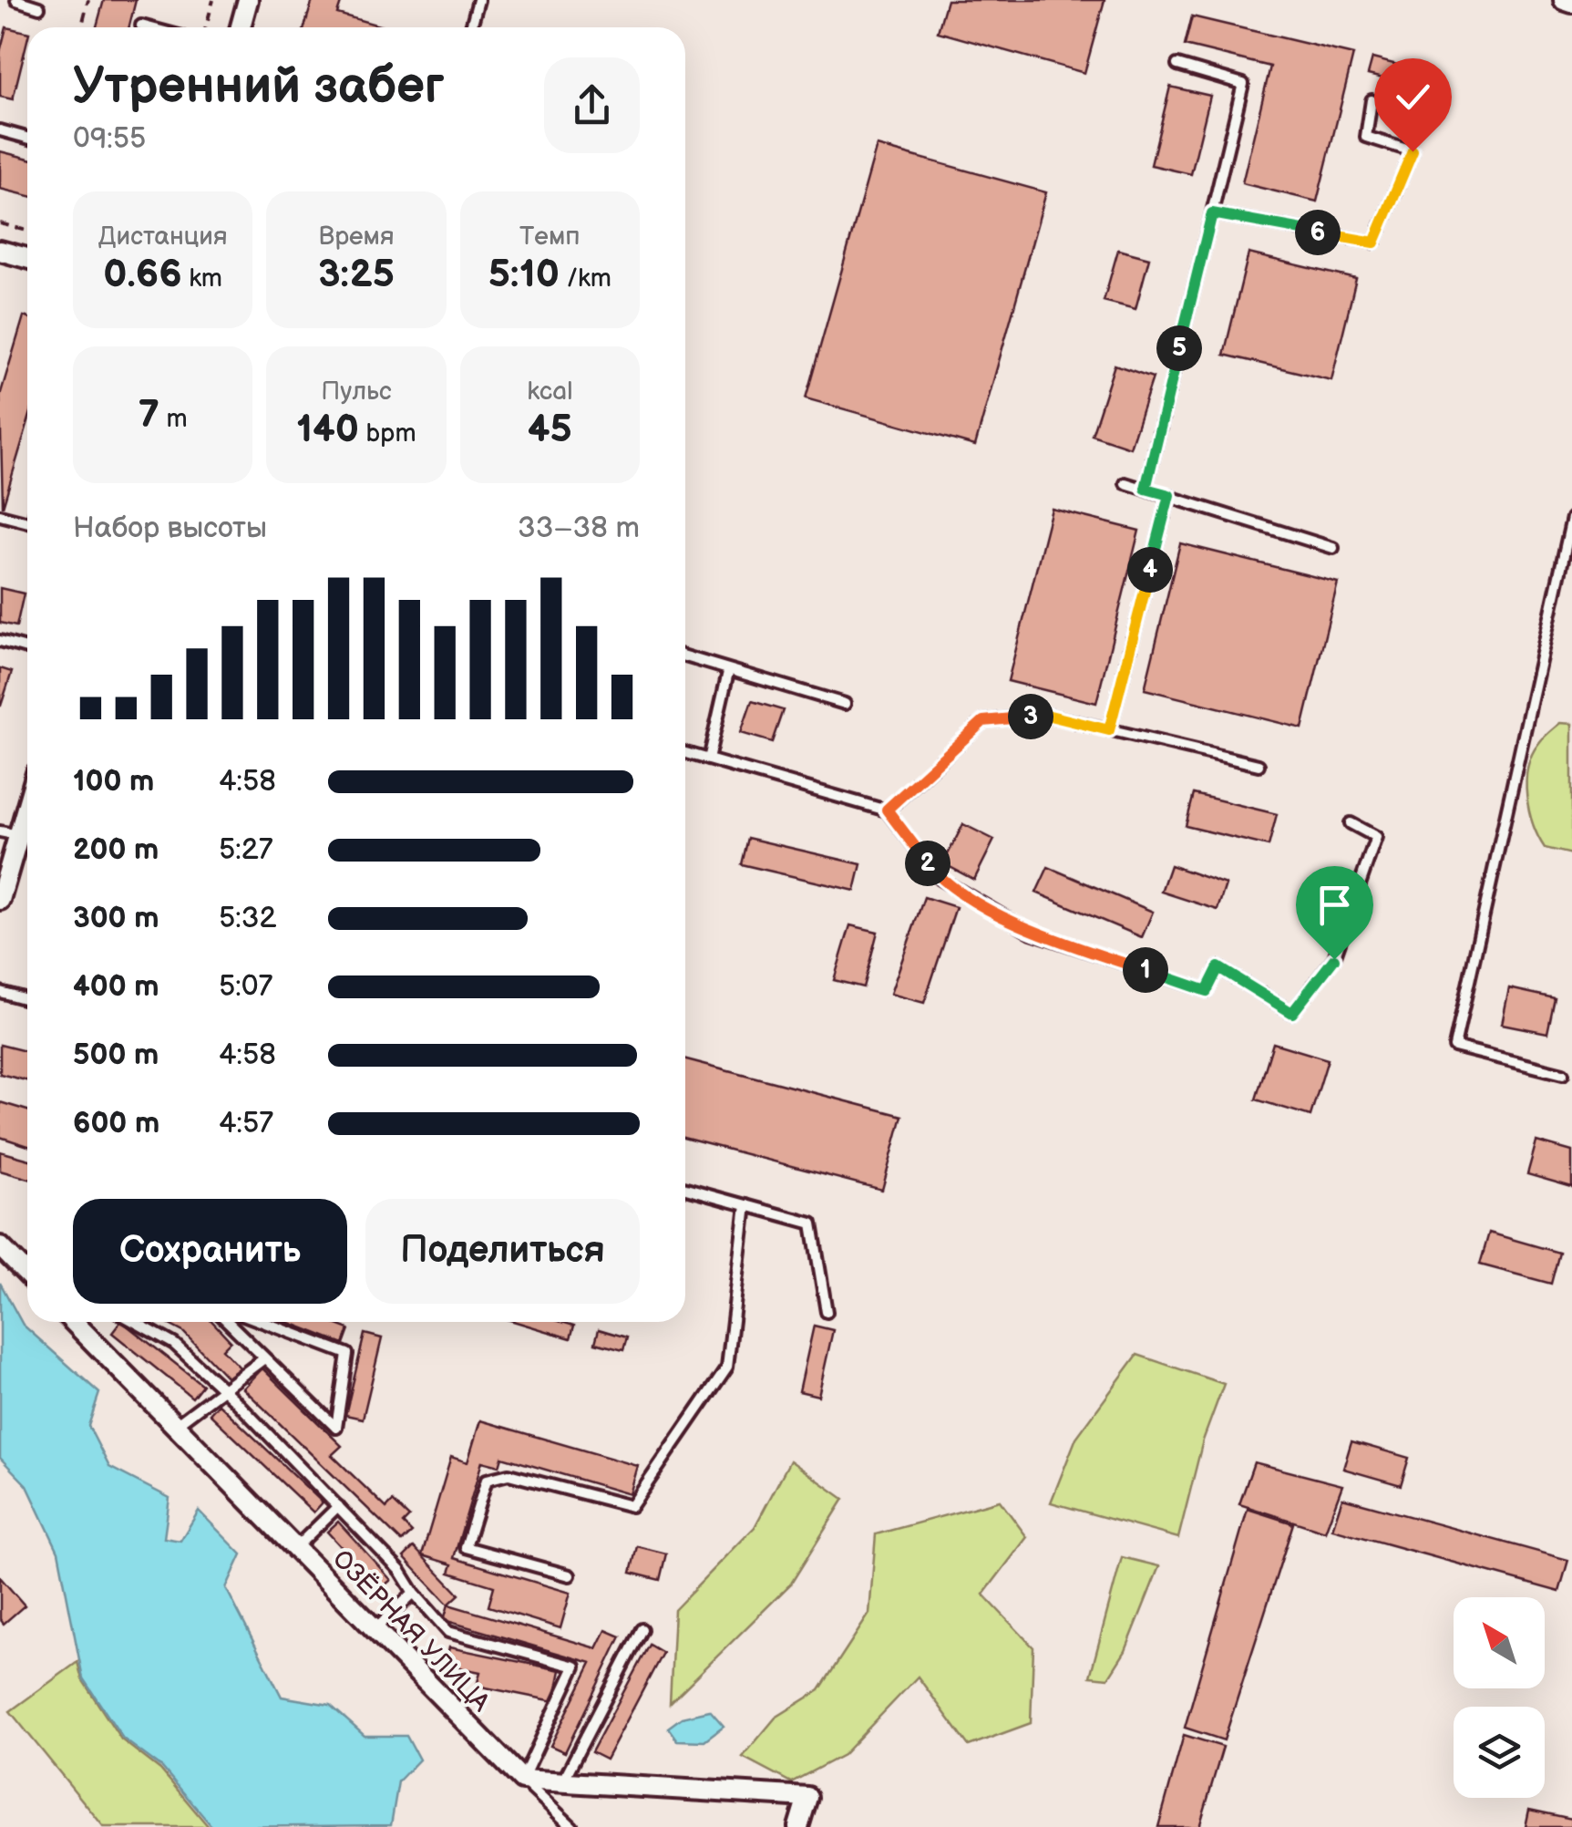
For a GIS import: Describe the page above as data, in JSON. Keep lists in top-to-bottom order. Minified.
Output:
{"streets":{"street":["ОЗЁРНАЯ УЛИЦА"]},"north":"top left","page":{"heading":["Утренний забег","09:55"],"stats":[["Дистанция","0.66 km"],["Время","3:25"],["Темп","5:10 /km"],["7 m"],["Пульс","140 bpm"],["kcal","45"]],"pins":["6","5","4","3","2","1"],"chart":["Набор высоты","33–38 m"],"list":[{"name":"100 m","note":"4:58"},{"name":"200 m","note":"5:27"},{"name":"300 m","note":"5:32"},{"name":"400 m","note":"5:07"},{"name":"500 m","note":"4:58"},{"name":"600 m","note":"4:57"}],"buttons":["Сохранить","Поделиться"]}}
